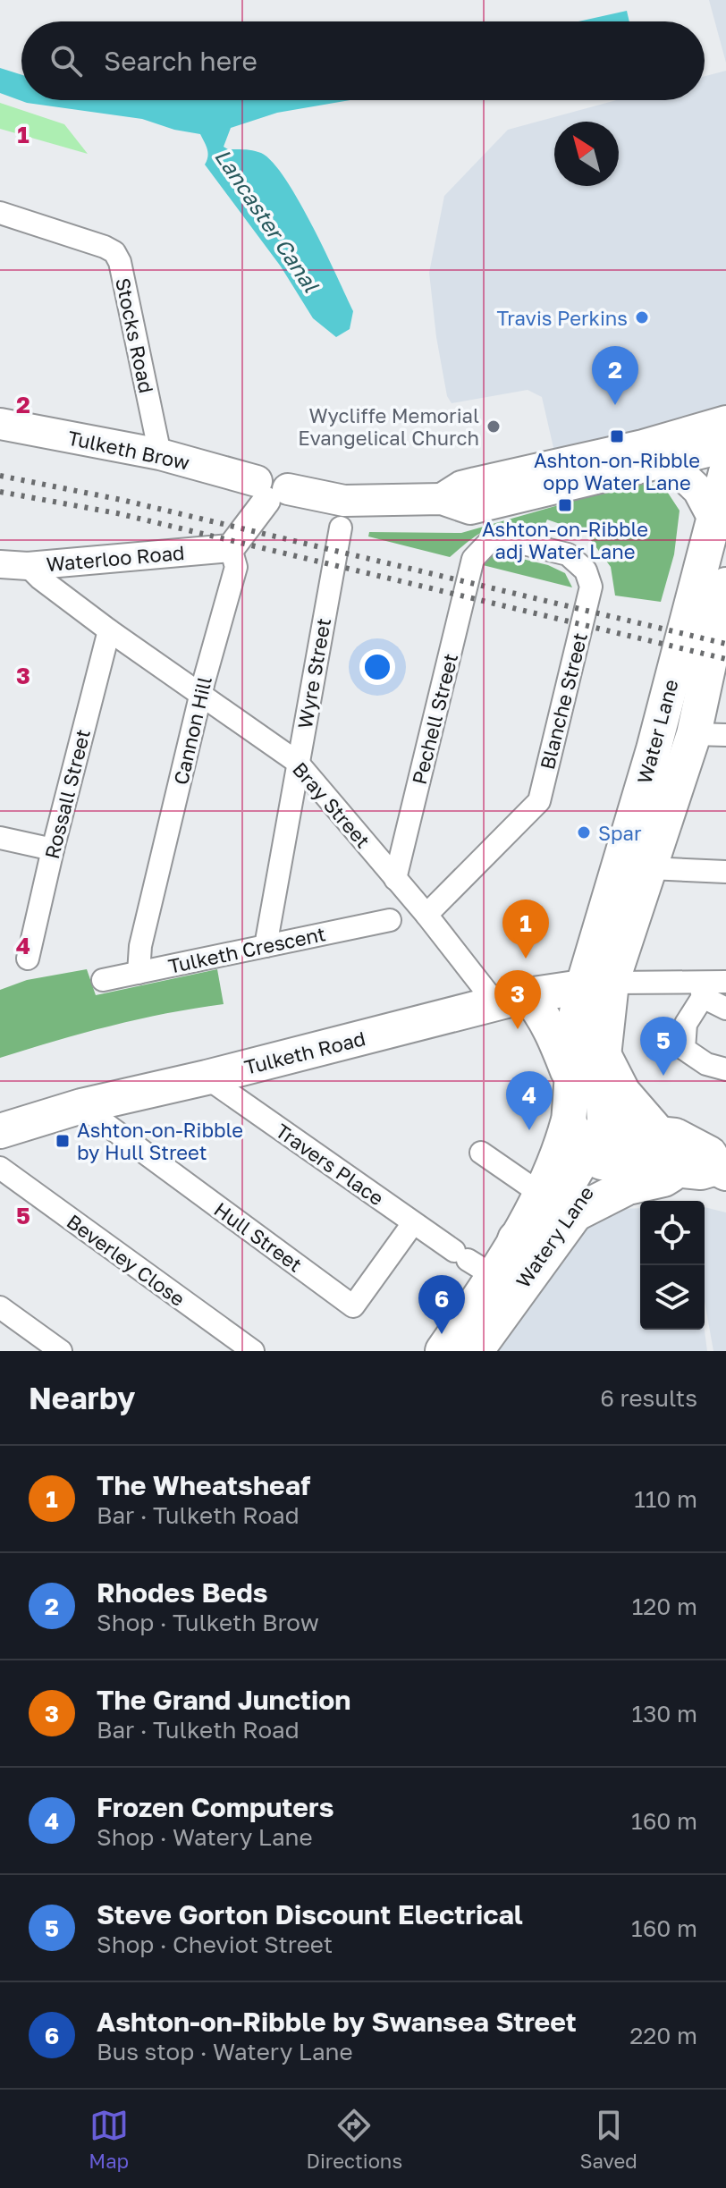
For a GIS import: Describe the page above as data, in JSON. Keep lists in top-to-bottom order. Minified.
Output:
{"streets":{"highway":["Watery Lane"],"main road":["Tulketh Brow","Water Lane","Tulketh Road"],"street":["Stocks Road","Waterloo Road","Wyre Street","Blanche Street","Pechell Street","Cannon Hill","Rossall Street","Bray Street","Tulketh Crescent","Travers Place","Hull Street","Beverley Close"]},"crossings":[["Stocks Road","Tulketh Brow"],["Waterloo Road","Cannon Hill"],["Waterloo Road","Bray Street"],["Wyre Street","Bray Street"],["Wyre Street","Tulketh Crescent"],["Blanche Street","Pechell Street"],["Blanche Street","Bray Street"],["Pechell Street","Bray Street"],["Cannon Hill","Bray Street"],["Cannon Hill","Tulketh Crescent"],["Water Lane","Tulketh Road"],["Water Lane","Watery Lane"],["Rossall Street","Bray Street"],["Bray Street","Tulketh Road"],["Tulketh Road","Travers Place"],["Tulketh Road","Hull Street"],["Tulketh Road","Watery Lane"],["Travers Place","Hull Street"],["Travers Place","Watery Lane"]],"water":["Lancaster Canal"],"places":{"other":["Travis Perkins","Wycliffe Memorial Evangelical Church","Spar"],"transit":["Ashton-on-Ribble opp Water Lane","Ashton-on-Ribble adj Water Lane","Ashton-on-Ribble by Hull Street"]},"north":"top left","page":{"search":"Search here","pins":["2","1","3","5","4","6"],"heading":["Nearby","6 results"],"list":[{"mark":"1","name":"The Wheatsheaf","note":"Bar · Tulketh Road","value":"110 m"},{"mark":"2","name":"Rhodes Beds","note":"Shop · Tulketh Brow","value":"120 m"},{"mark":"3","name":"The Grand Junction","note":"Bar · Tulketh Road","value":"130 m"},{"mark":"4","name":"Frozen Computers","note":"Shop · Watery Lane","value":"160 m"},{"mark":"5","name":"Steve Gorton Discount Electrical","note":"Shop · Cheviot Street","value":"160 m"},{"mark":"6","name":"Ashton-on-Ribble by Swansea Street","note":"Bus stop · Watery Lane","value":"220 m"}],"nav":["Map","Directions","Saved"]},"grid":{"rows":["1","2","3","4","5"]}}
